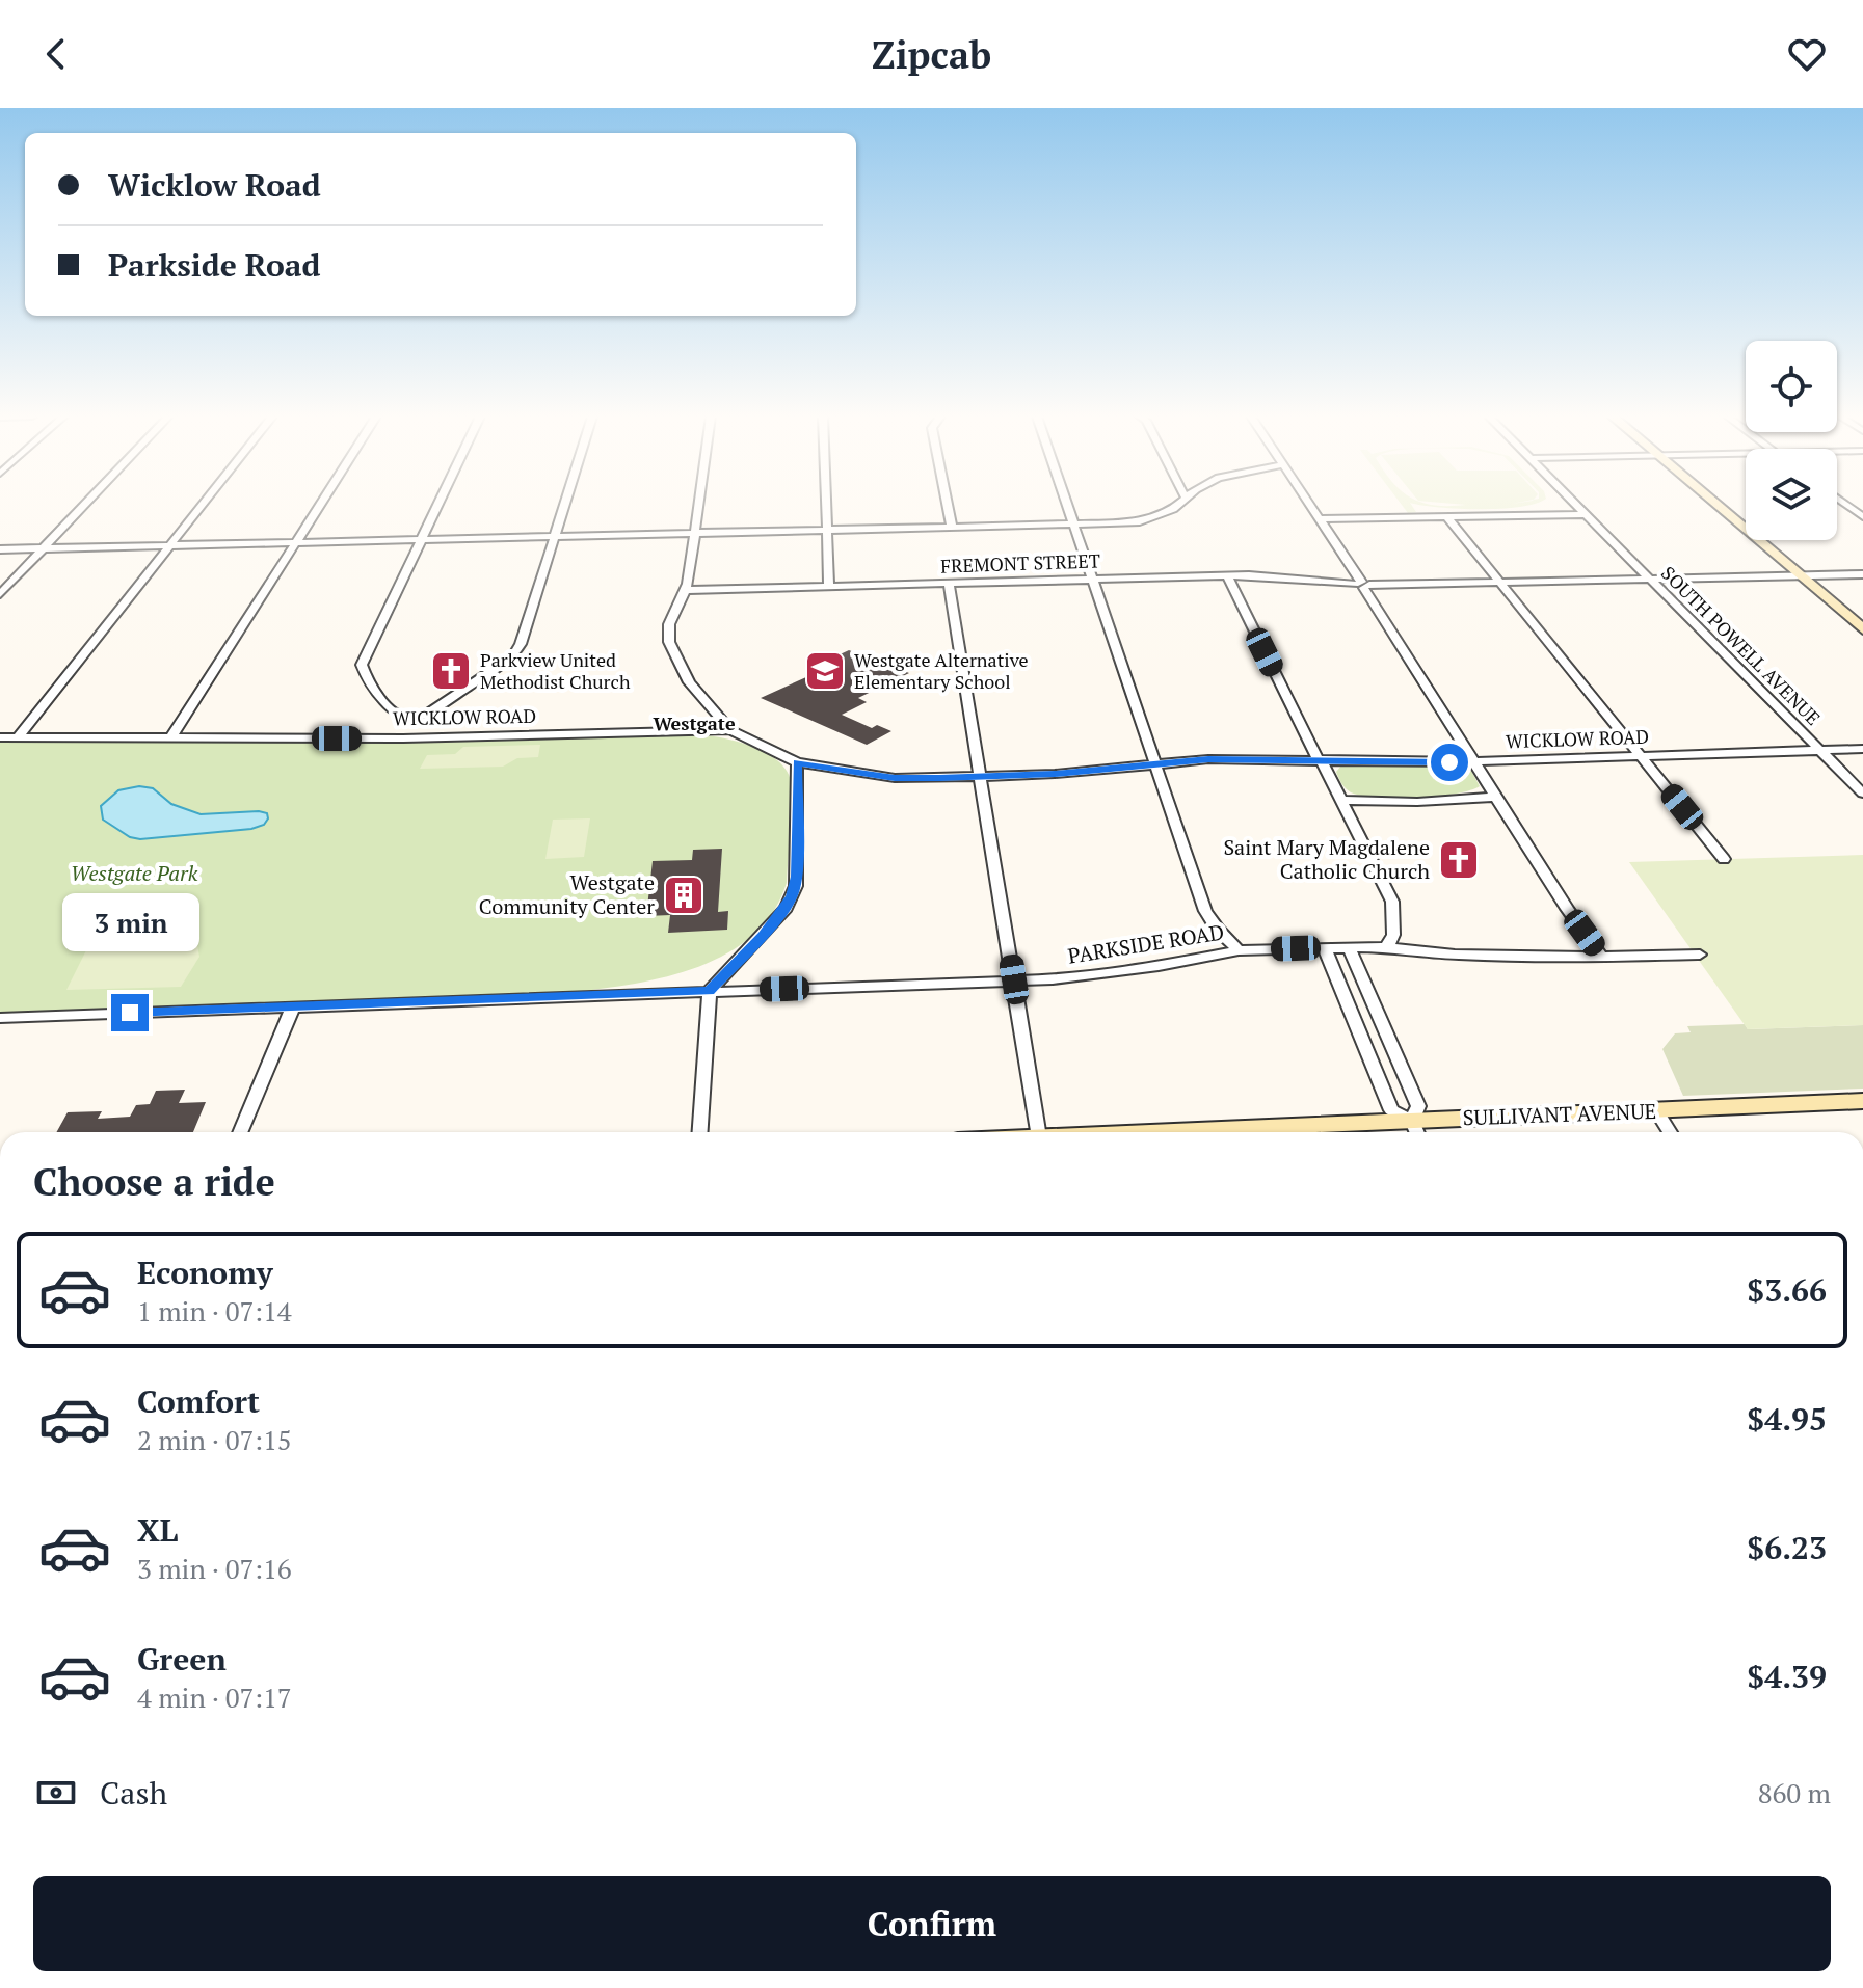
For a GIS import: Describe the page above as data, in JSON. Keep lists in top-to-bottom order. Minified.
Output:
{"streets":{"main road":["SULLIVANT AVENUE"],"street":["FREMONT STREET","SOUTH POWELL AVENUE","WICKLOW ROAD","PARKSIDE ROAD"]},"crossings":[["FREMONT STREET","SOUTH POWELL AVENUE"],["SOUTH POWELL AVENUE","WICKLOW ROAD"]],"districts":["Westgate"],"parks":["Westgate Park"],"places":{"church":["Parkview United Methodist Church","Saint Mary Magdalene Catholic Church"],"school or university":["Westgate Alternative Elementary School"],"building":["Westgate Community Center"]},"page":{"header":"Zipcab","banner":["Wicklow Road","Parkside Road"],"bubble":"3 min","heading":"Choose a ride","list":[{"name":"Economy","note":"1 min · 07:14","value":"$3.66"},{"name":"Comfort","note":"2 min · 07:15","value":"$4.95"},{"name":"XL","note":"3 min · 07:16","value":"$6.23"},{"name":"Green","note":"4 min · 07:17","value":"$4.39"}],"pay":["Cash","860 m"],"buttons":"Confirm"}}
